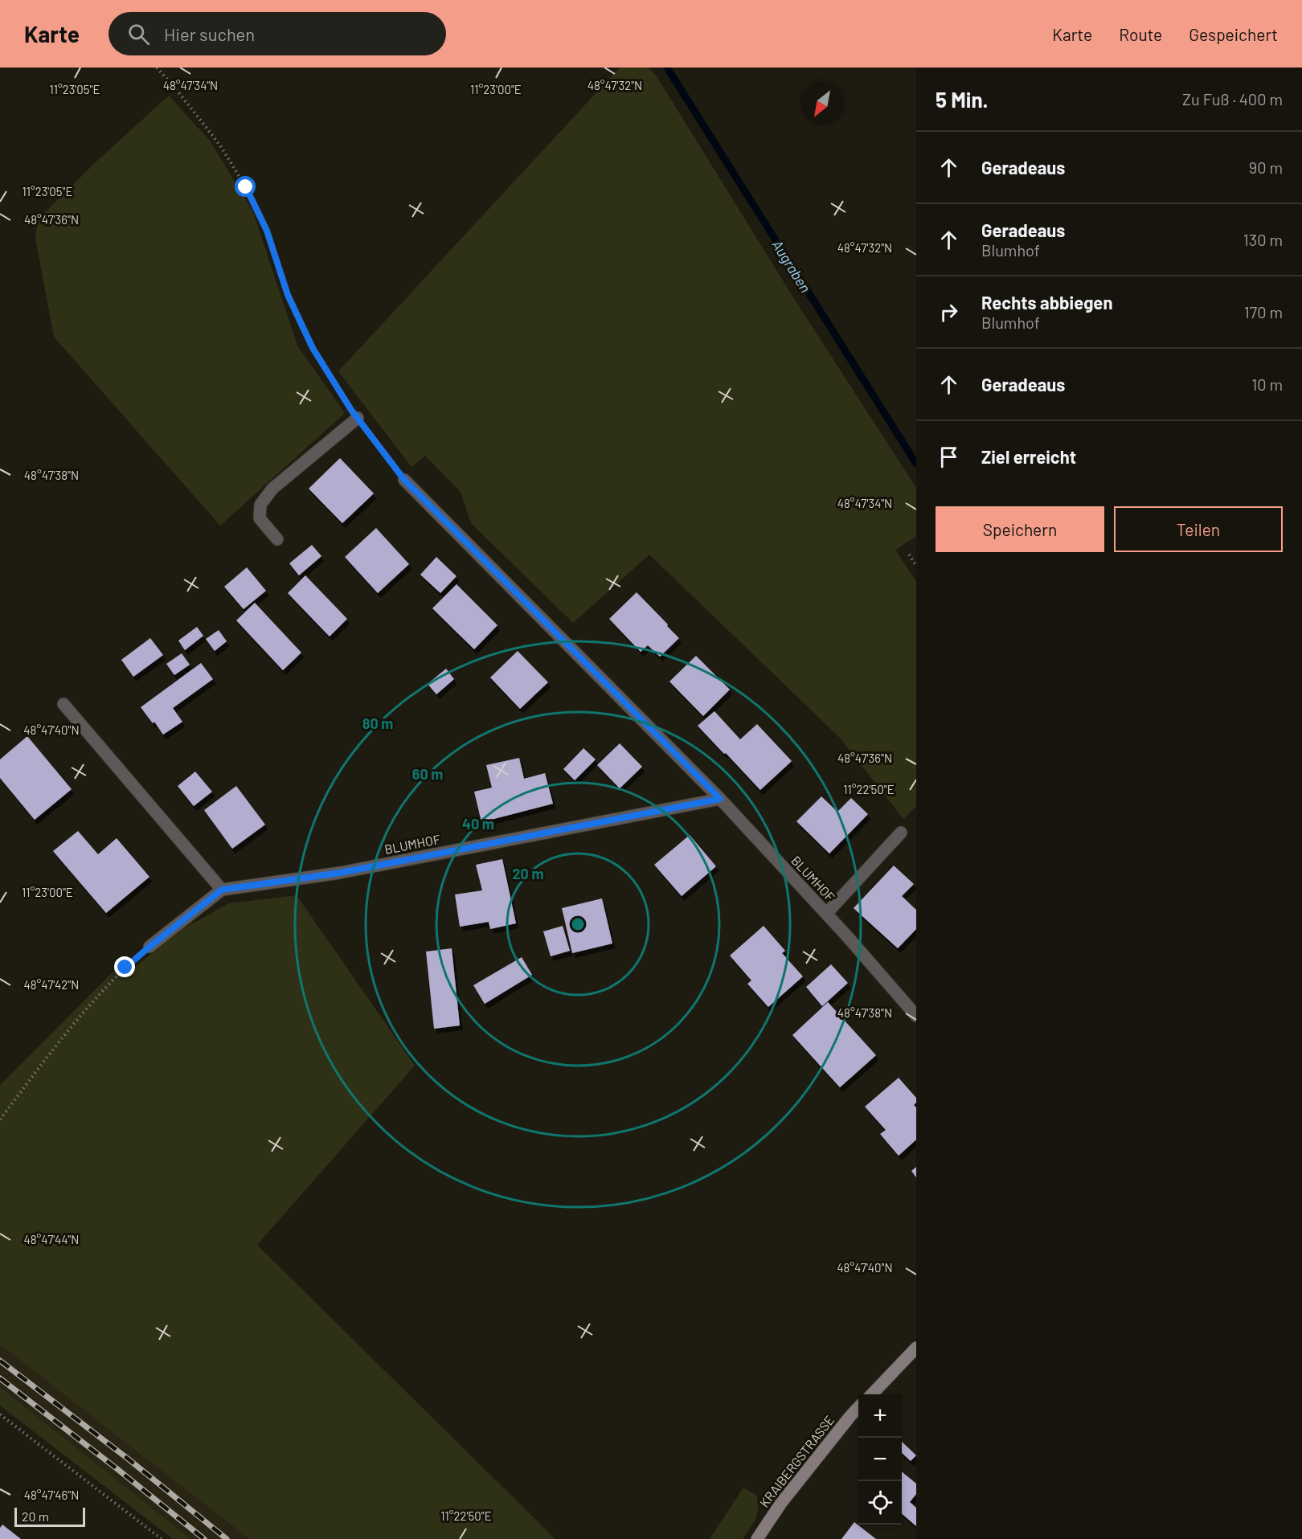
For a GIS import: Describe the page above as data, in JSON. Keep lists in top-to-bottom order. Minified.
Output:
{"streets":{"street":["BLUMHOF","KRAIBERGSTRASSE"]},"water":["Augraben"],"scale_bar":"20 m","north":"bottom left","page":{"header":"Karte","search":"Hier suchen","nav":["Karte","Route","Gespeichert"],"heading":["5 Min.","Zu Fuß · 400 m"],"list":[["Geradeaus","90 m"],["Geradeaus","Blumhof","130 m"],["Rechts abbiegen","Blumhof","170 m"],["Geradeaus","10 m"],"Ziel erreicht"],"buttons":["Speichern","Teilen"],"map_buttons":["+","−"],"scale":"20 m"},"coordinates":["48°47'34\"N","48°47'32\"N","11°23'05\"E","11°23'00\"E","48°47'36\"N","48°47'38\"N","48°47'40\"N","11°22'50\"E","48°47'42\"N","48°47'44\"N","48°47'46\"N"],"rings":["80 m","60 m","40 m","20 m"]}
